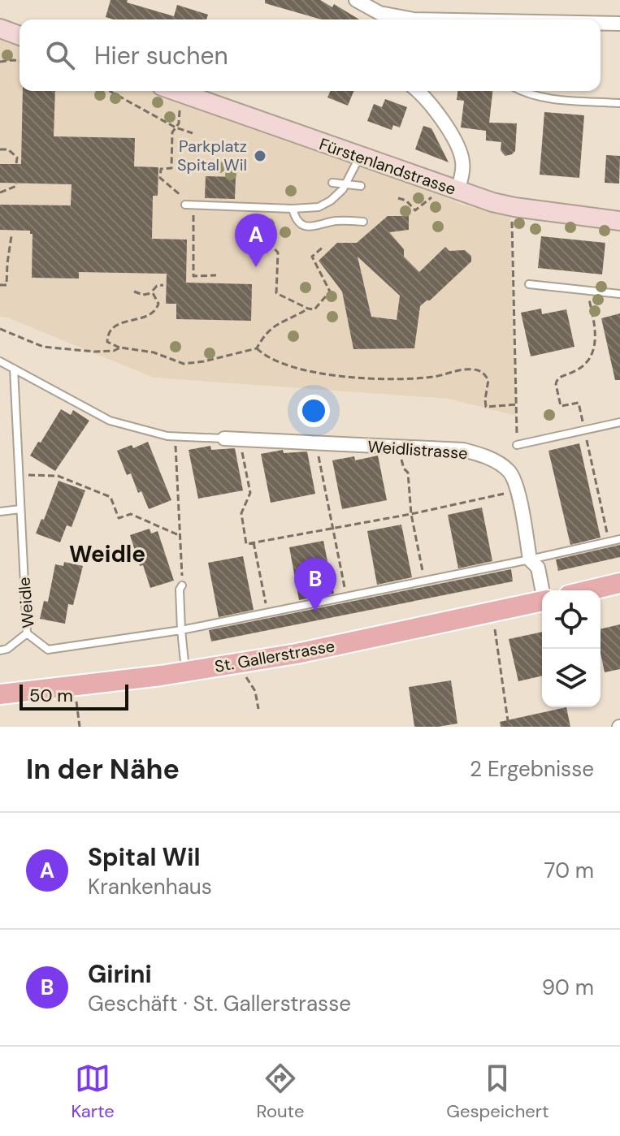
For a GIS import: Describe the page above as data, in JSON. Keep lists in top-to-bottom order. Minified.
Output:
{"streets":{"main road":["St. Gallerstrasse"],"street":["Fürstenlandstrasse","Weidlistrasse"],"lane":["Weidle"]},"crossings":[["Weidlistrasse","Weidle"]],"districts":["Weidle"],"places":["Parkplatz Spital Wil"],"scale_bar":"50 m","page":{"search":"Hier suchen","pins":["A","B"],"scale":"50 m","heading":["In der Nähe","2 Ergebnisse"],"list":[{"mark":"A","name":"Spital Wil","note":"Krankenhaus","value":"70 m"},{"mark":"B","name":"Girini","note":"Geschäft · St. Gallerstrasse","value":"90 m"}],"nav":["Karte","Route","Gespeichert"]}}
